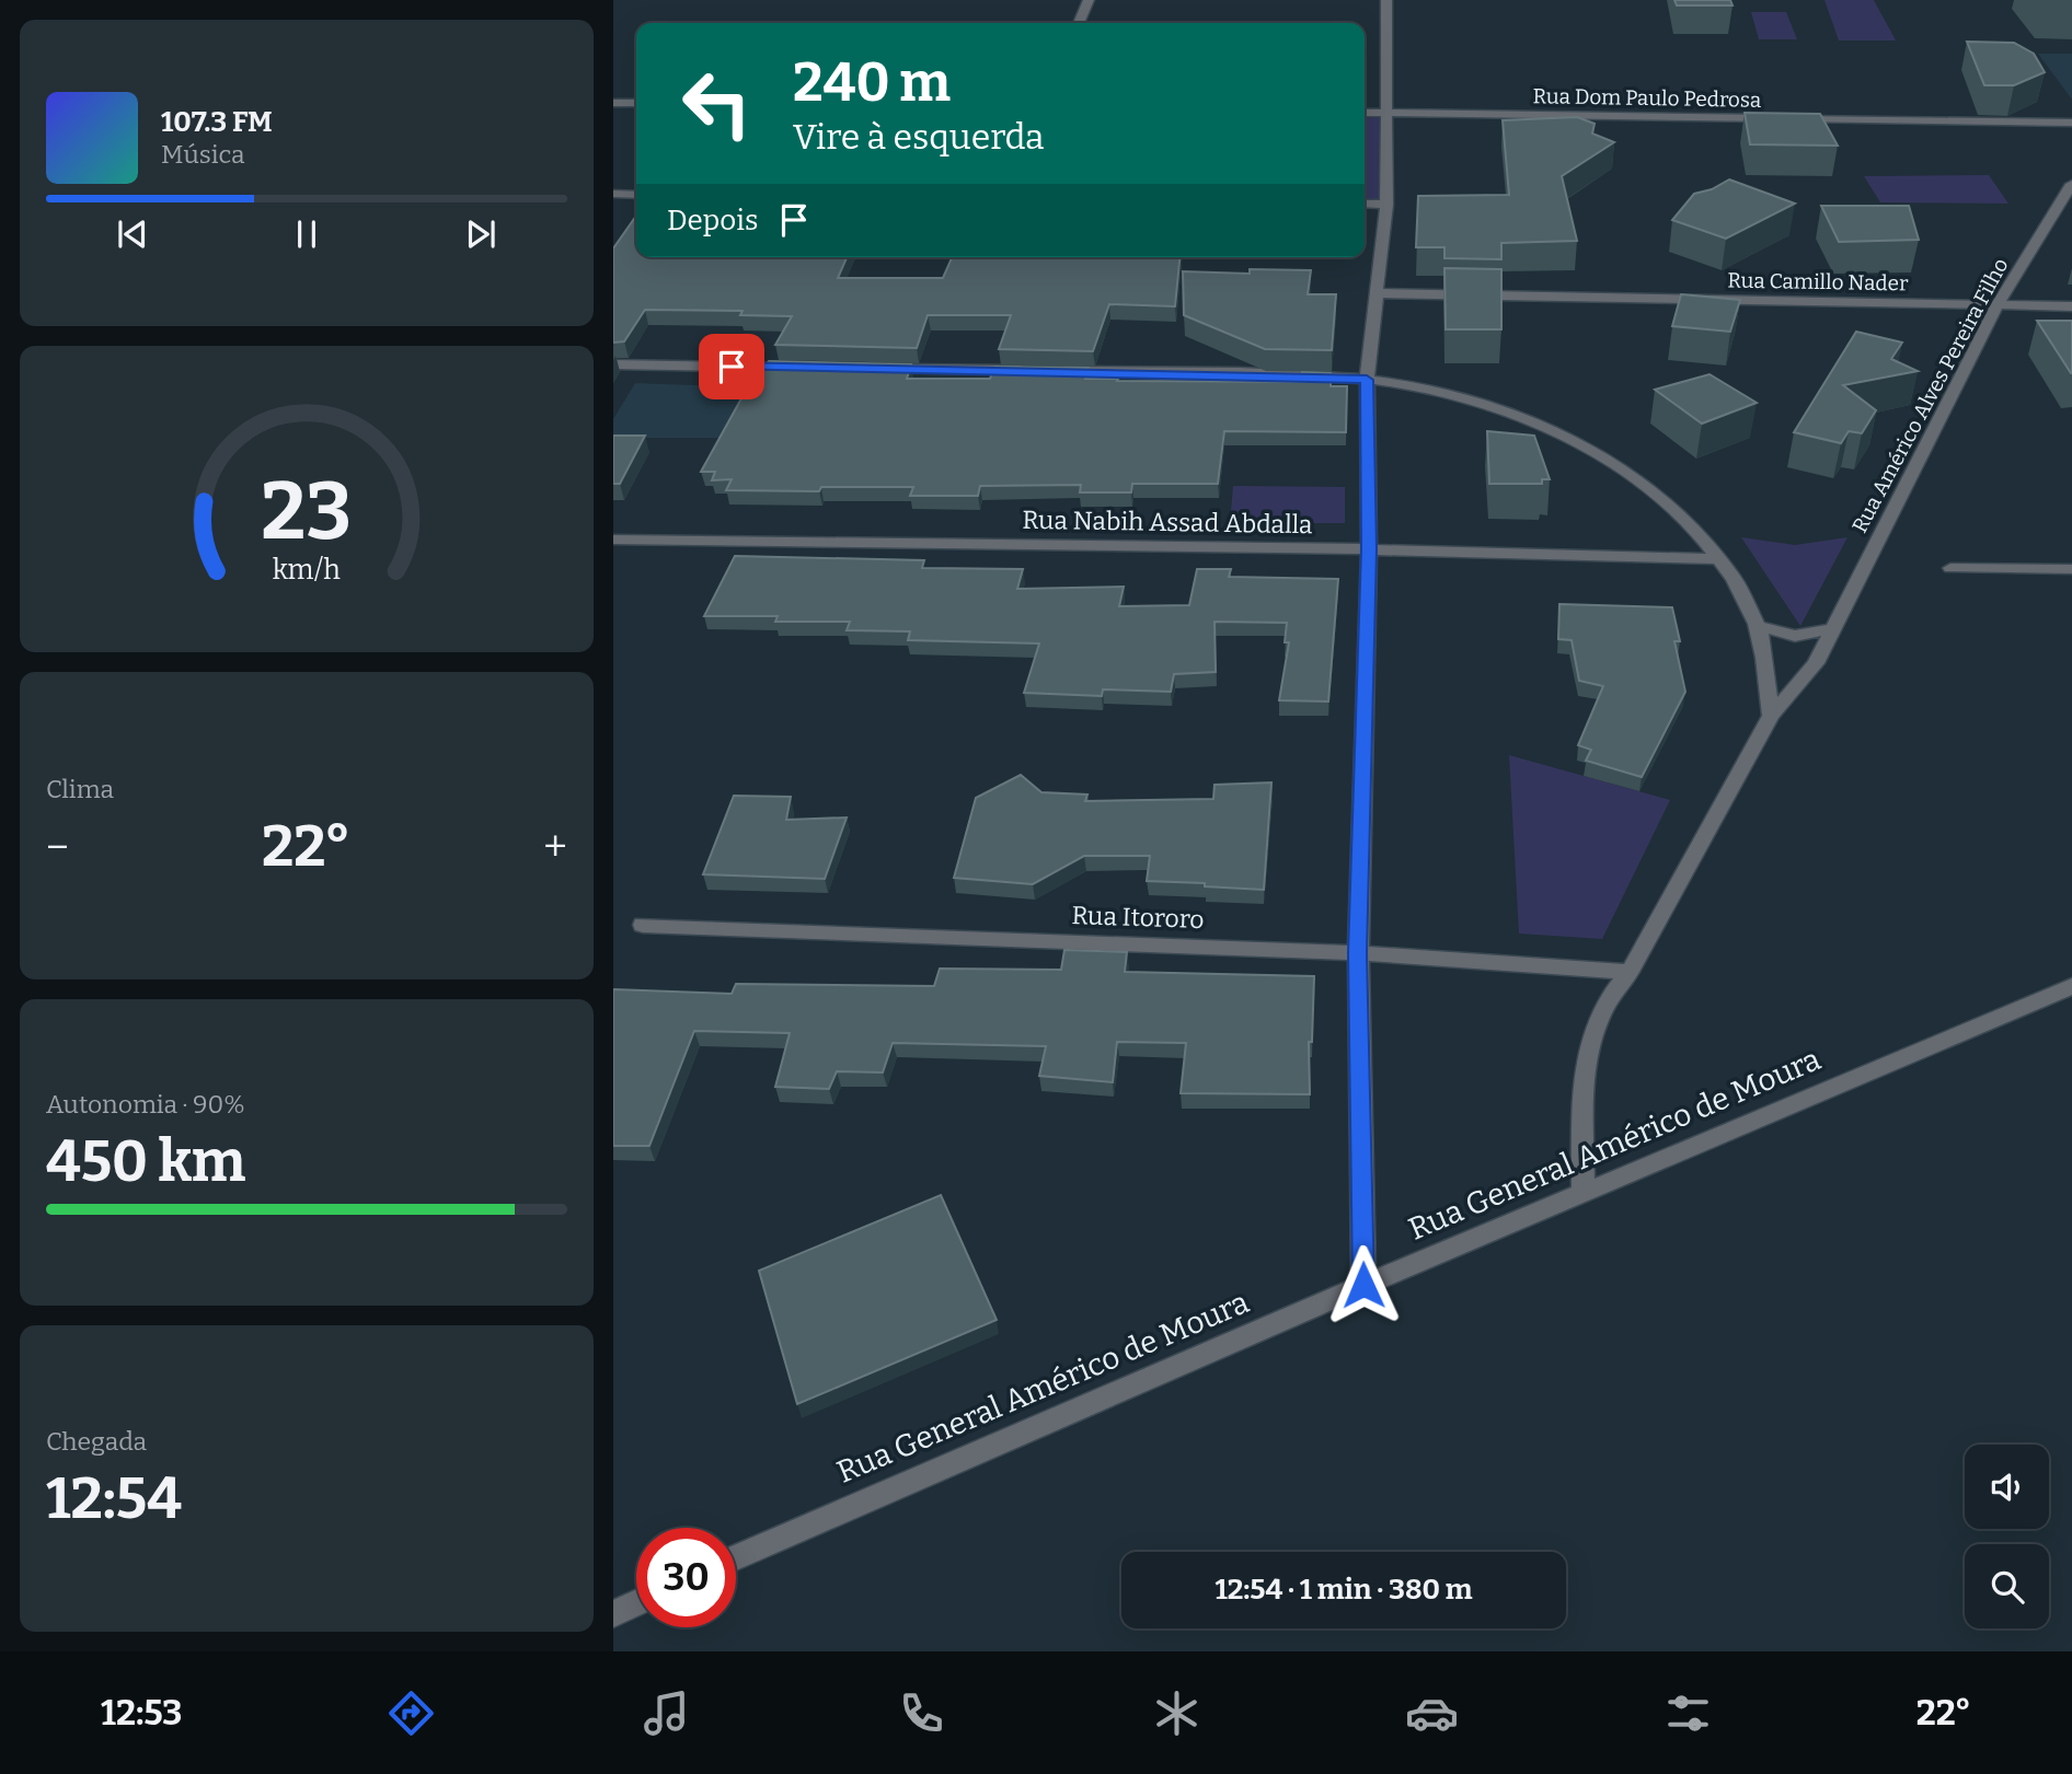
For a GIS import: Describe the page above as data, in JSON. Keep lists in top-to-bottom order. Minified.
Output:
{"streets":{"street":["Rua Dom Paulo Pedrosa","Rua Camillo Nader","Rua Américo Alves Pereira Filho","Rua Nabih Assad Abdalla","Rua Itororo","Rua General Américo de Moura"]},"crossings":[["Rua Camillo Nader","Rua Américo Alves Pereira Filho"],["Rua Américo Alves Pereira Filho","Rua Itororo"],["Rua Américo Alves Pereira Filho","Rua General Américo de Moura"]],"page":{"turn":["240 m","Vire à esquerda"],"song":["107.3 FM","Música"],"then":"Depois","tile":["Clima",["Autonomia · 90%","450 km"],["Chegada","12:54"]],"heat":["−","22°","+"],"limit":"30","trip":"12:54 · 1 min · 380 m","tabs":["12:53","22°"],"gauge":["23","km/h"]}}
